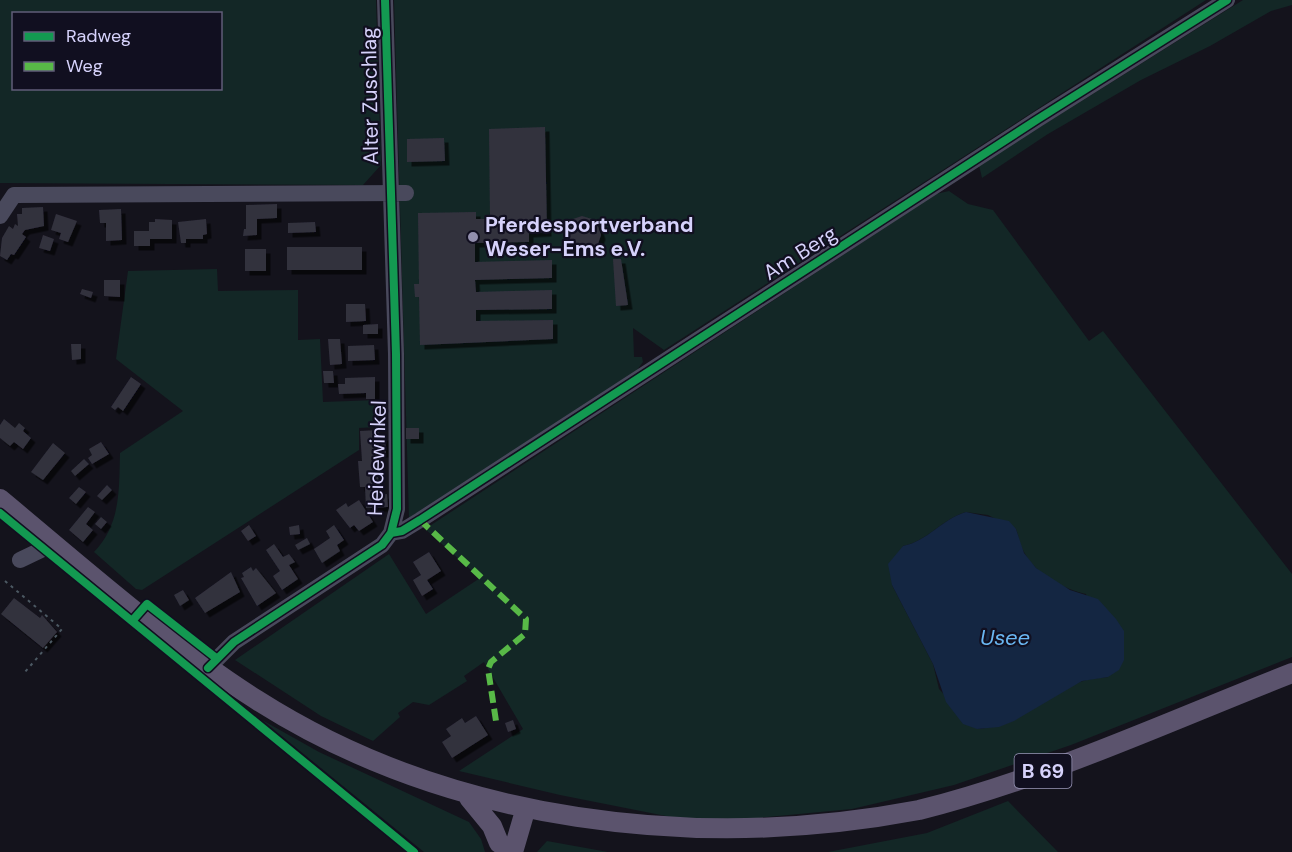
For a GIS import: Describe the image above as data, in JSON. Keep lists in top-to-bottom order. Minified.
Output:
{"streets":{"main road":["B 69"],"street":["Alter Zuschlag","Am Berg","Heidewinkel"]},"crossings":[["Alter Zuschlag","Heidewinkel"],["Am Berg","Heidewinkel"],["Heidewinkel","B 69"]],"water":["Usee"],"places":["Pferdesportverband Weser-Ems e.V."],"legend":["Radweg","Weg"]}
